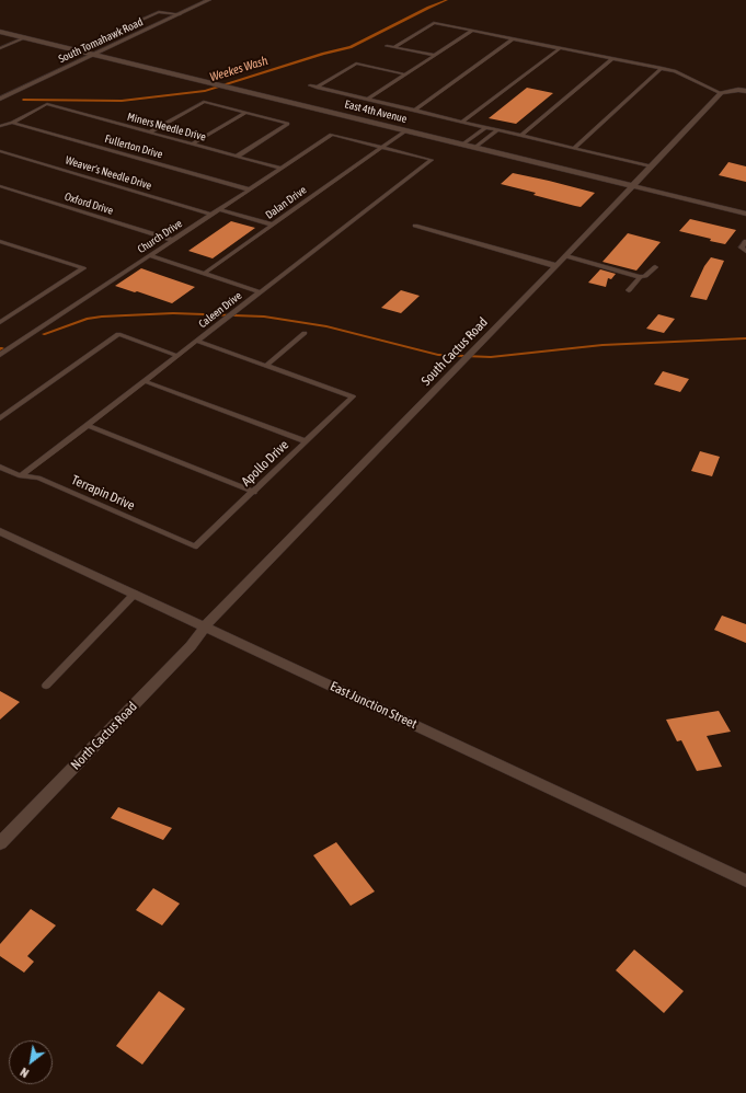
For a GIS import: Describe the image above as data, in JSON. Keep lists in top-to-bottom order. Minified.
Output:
{"streets":{"street":["South Tomahawk Road","East 4th Avenue","South Cactus Road","East Junction Street","North Cactus Road"],"lane":["Miners Needle Drive","Fullerton Drive","Weaver's Needle Drive","Dalan Drive","Oxford Drive","Church Drive","Caleen Drive","Apollo Drive","Terrapin Drive"]},"crossings":[["South Tomahawk Road","East 4th Avenue"],["East 4th Avenue","Dalan Drive"],["East 4th Avenue","South Cactus Road"],["Miners Needle Drive","Fullerton Drive"],["Miners Needle Drive","Church Drive"],["Fullerton Drive","Church Drive"],["Weaver's Needle Drive","Church Drive"],["Dalan Drive","Church Drive"],["Dalan Drive","Caleen Drive"],["Oxford Drive","Church Drive"],["Church Drive","Caleen Drive"],["Caleen Drive","Terrapin Drive"],["South Cactus Road","East Junction Street"],["South Cactus Road","North Cactus Road"],["Apollo Drive","Terrapin Drive"],["East Junction Street","North Cactus Road"]],"water":["Weekes Wash"],"north":"bottom left"}
